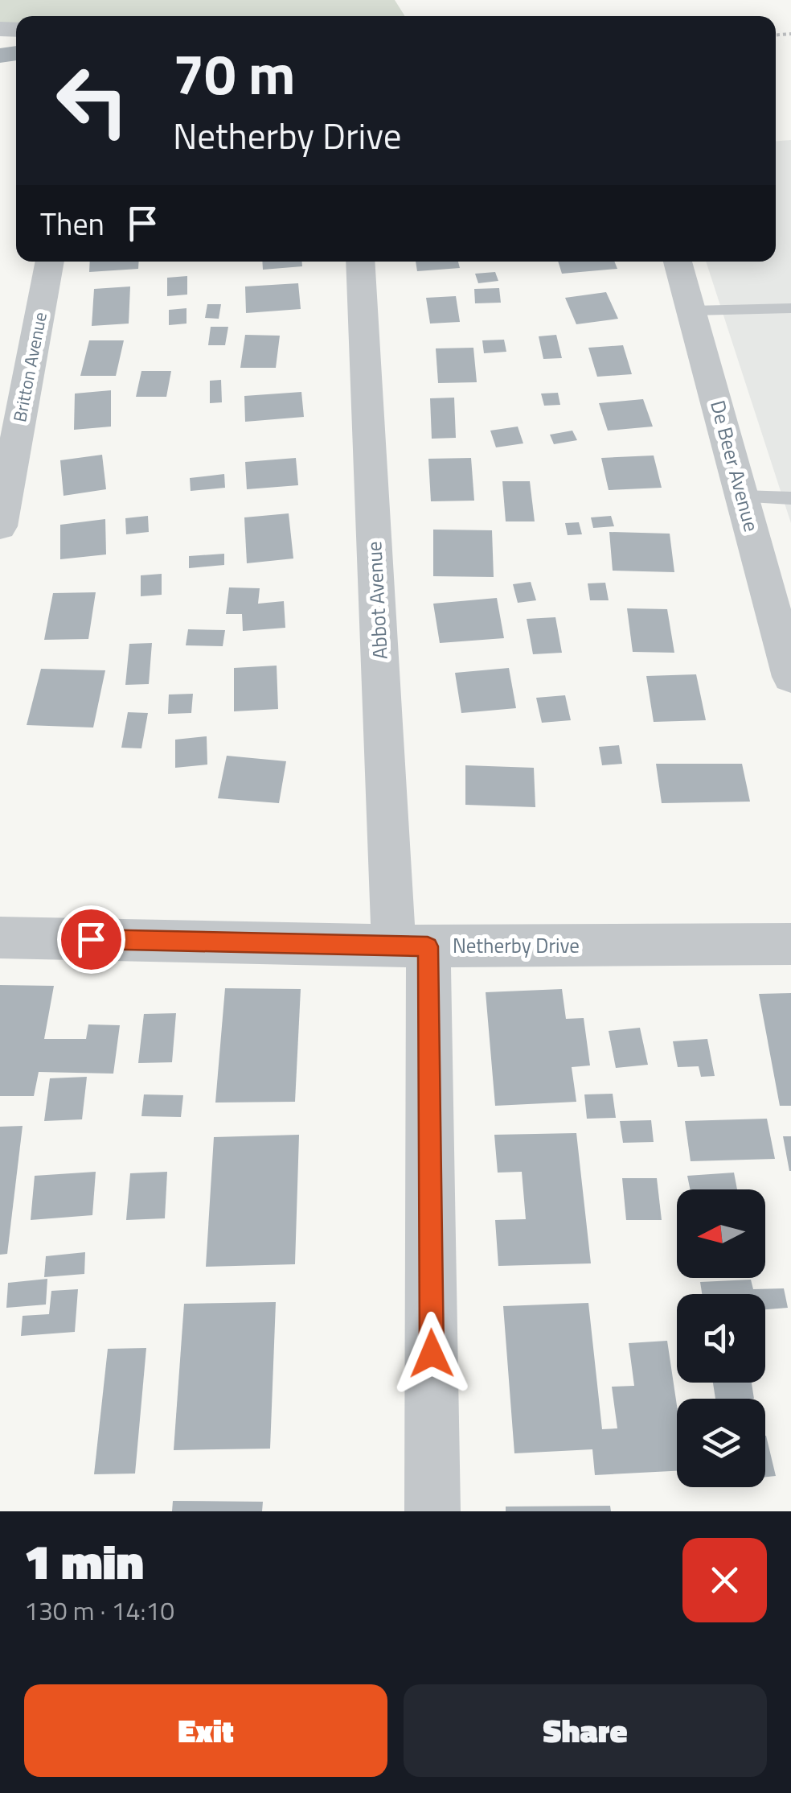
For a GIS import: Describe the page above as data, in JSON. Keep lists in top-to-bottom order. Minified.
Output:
{"streets":{"street":["Britton Avenue","De Beer Avenue","Abbot Avenue","Netherby Drive"]},"crossings":[["Abbot Avenue","Netherby Drive"]],"north":"left","page":{"turn":["70 m","Netherby Drive"],"then":"Then","heading":["1 min","130 m · 14:10"],"buttons":["Exit","Share"]}}
